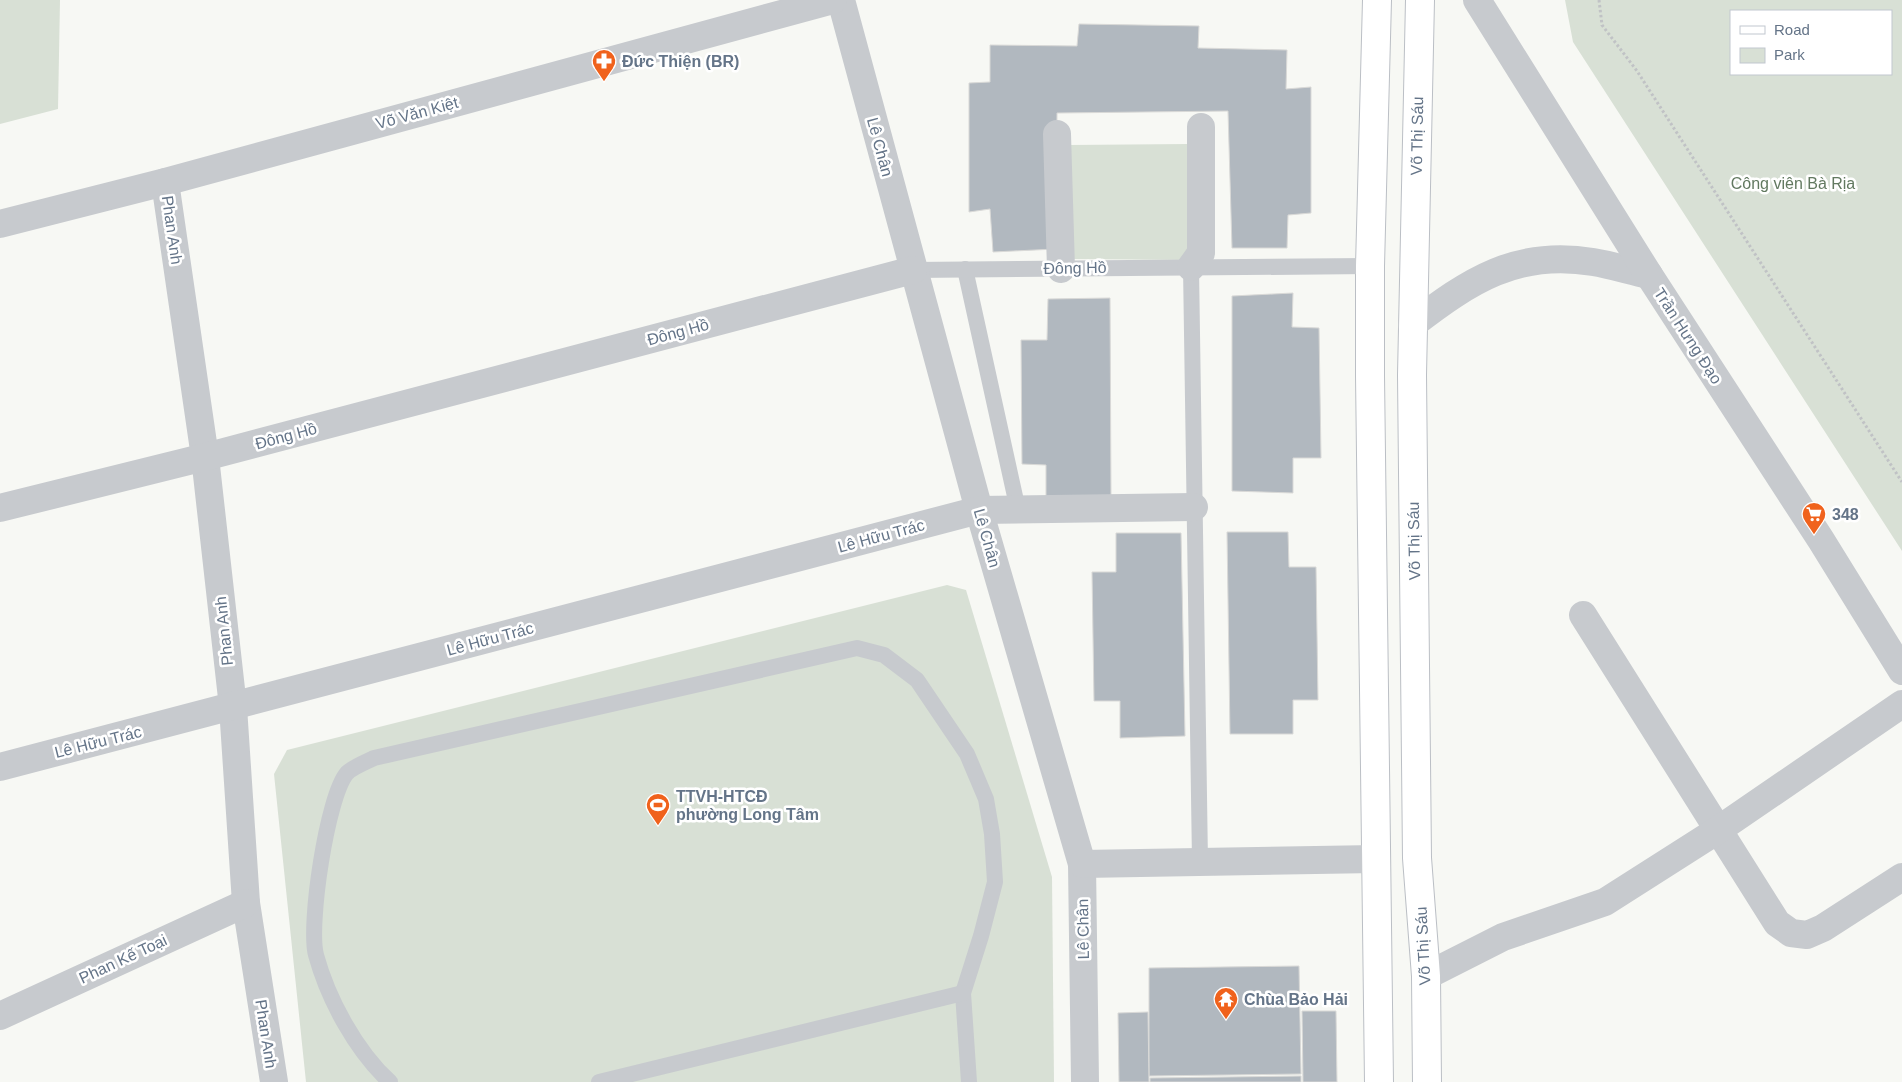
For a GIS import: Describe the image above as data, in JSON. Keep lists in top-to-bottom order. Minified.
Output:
{"streets":{"main road":["Võ Thị Sáu"],"street":["Võ Văn Kiệt","Lê Chân","Phan Anh","Đông Hồ","Trần Hưng Đạo","Lê Hữu Trác","Phan Kế Toại"]},"crossings":[["Võ Văn Kiệt","Phan Anh"],["Lê Chân","Đông Hồ"],["Lê Chân","Lê Hữu Trác"],["Phan Anh","Đông Hồ"],["Phan Anh","Lê Hữu Trác"],["Phan Anh","Phan Kế Toại"]],"parks":["Công viên Bà Rịa"],"places":{"pharmacy":["Đức Thiện (BR)"],"supermarket":["348"],"sports":["TTVH-HTCĐ phường Long Tâm"],"temple":["Chùa Bảo Hải"]},"legend":["Road","Park"]}
